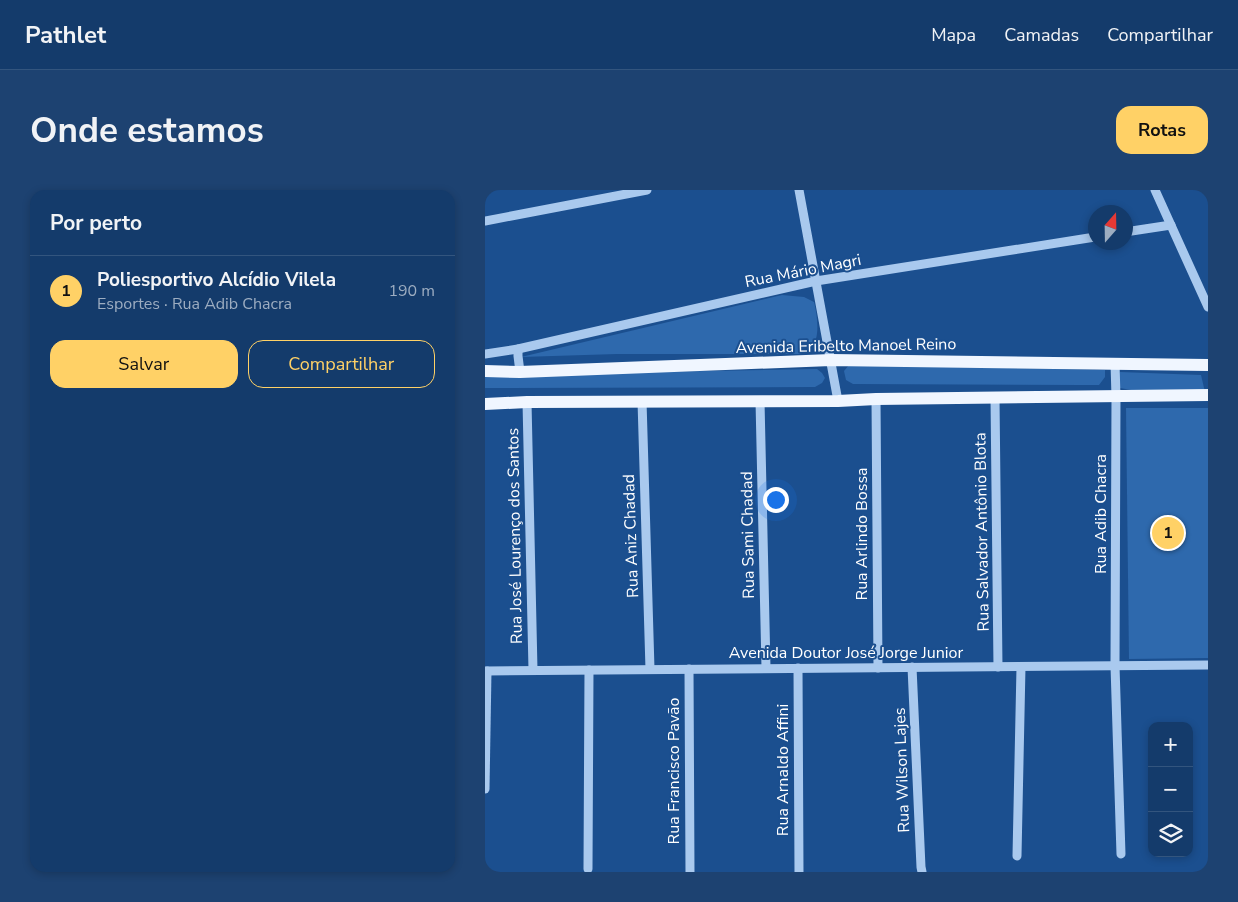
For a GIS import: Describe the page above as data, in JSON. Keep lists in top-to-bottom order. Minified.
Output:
{"streets":{"main road":["Avenida Eribelto Manoel Reino"],"street":["Rua Mário Magri","Rua Adib Chacra","Rua Salvador Antônio Blota","Rua Arlindo Bossa","Rua Sami Chadad","Rua José Lourenço dos Santos","Rua Aniz Chadad","Avenida Doutor José Jorge Junior","Rua Arnaldo Affini","Rua Wilson Lajes","Rua Francisco Pavão"]},"crossings":[["Avenida Eribelto Manoel Reino","Rua Adib Chacra"],["Rua Adib Chacra","Avenida Doutor José Jorge Junior"],["Rua Salvador Antônio Blota","Avenida Doutor José Jorge Junior"],["Rua Arlindo Bossa","Avenida Doutor José Jorge Junior"],["Rua Sami Chadad","Avenida Doutor José Jorge Junior"],["Rua José Lourenço dos Santos","Avenida Doutor José Jorge Junior"],["Rua Aniz Chadad","Avenida Doutor José Jorge Junior"],["Avenida Doutor José Jorge Junior","Rua Arnaldo Affini"],["Avenida Doutor José Jorge Junior","Rua Wilson Lajes"],["Avenida Doutor José Jorge Junior","Rua Francisco Pavão"]],"north":"top","page":{"header":"Pathlet","nav":["Mapa","Camadas","Compartilhar"],"buttons":["Rotas",["Salvar","Compartilhar"]],"title":"Onde estamos","heading":"Por perto","list":[{"mark":"1","name":"Poliesportivo Alcídio Vilela","note":"Esportes · Rua Adib Chacra","value":"190 m"}],"pins":"1","map_buttons":["+","−"]}}
